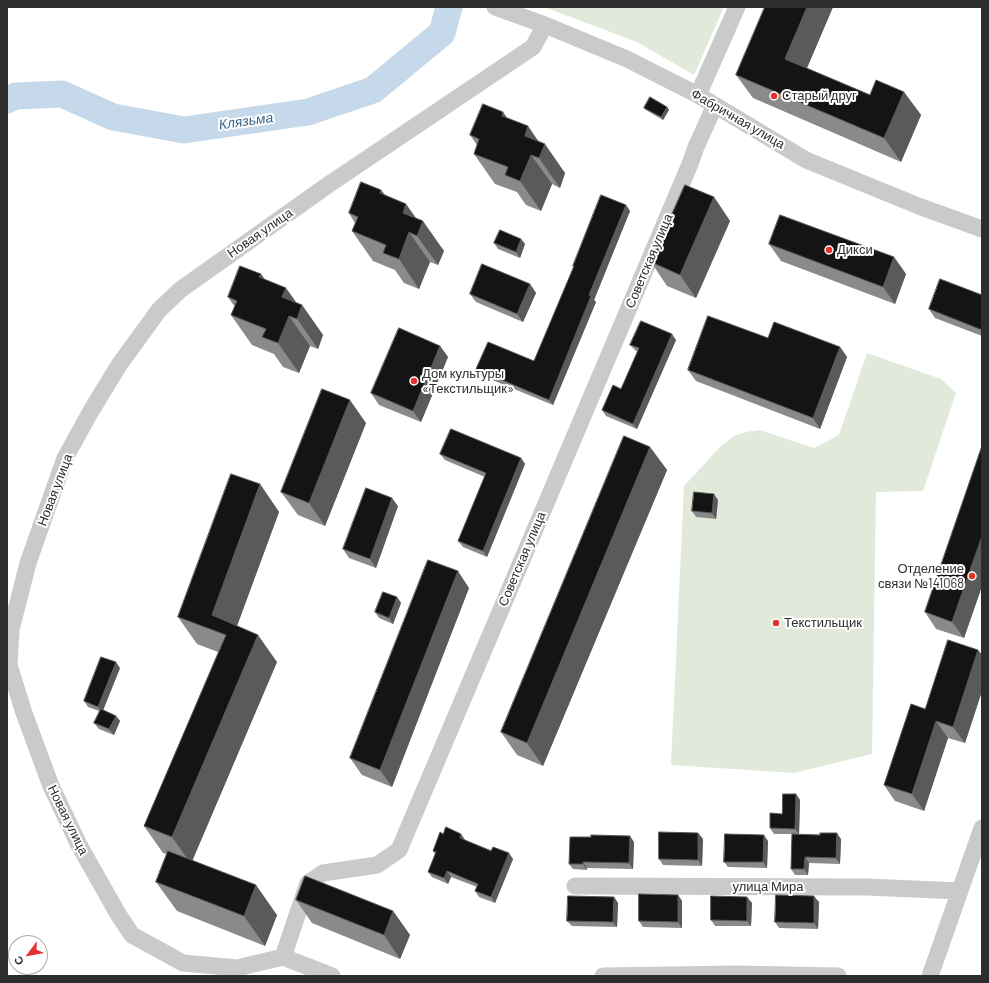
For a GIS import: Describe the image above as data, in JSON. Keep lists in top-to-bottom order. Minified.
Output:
{"streets":{"street":["Фабричная улица","Новая улица","Советская улица","улица Мира"]},"crossings":[["Фабричная улица","Новая улица"],["Фабричная улица","Советская улица"],["Новая улица","Советская улица"]],"water":["Клязьма"],"places":["Старый друг","Дикси","Дом культуры «Текстильщик»","Отделение связи №141068","Текстильщик"],"north":"bottom left"}
